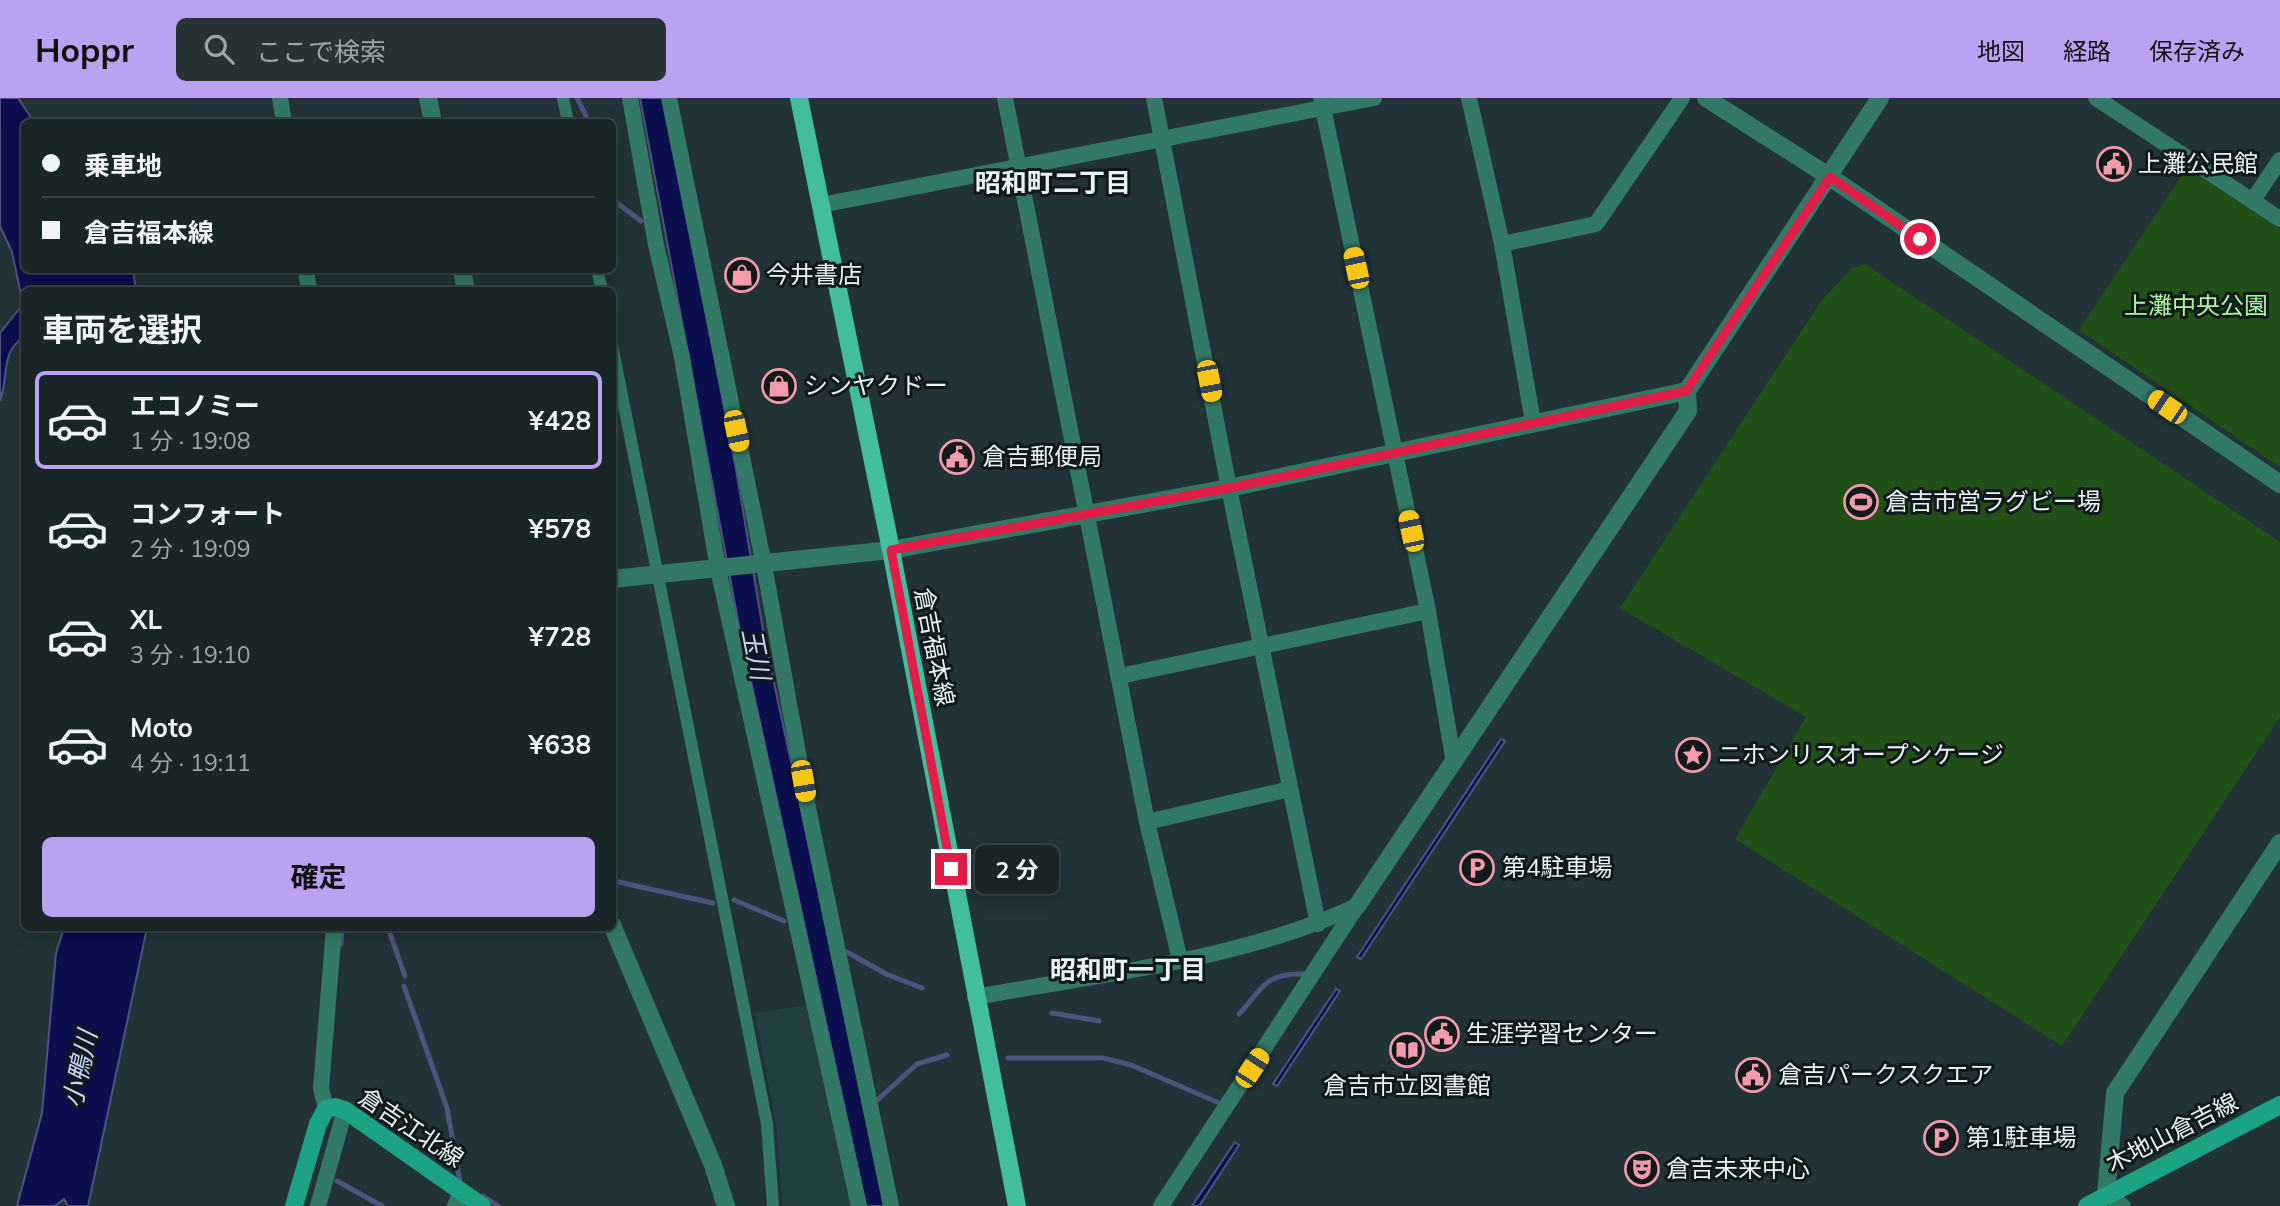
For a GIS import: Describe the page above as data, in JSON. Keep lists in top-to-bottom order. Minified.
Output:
{"streets":{"main road":["倉吉福本線","倉吉江北線","木地山倉吉線"]},"districts":["昭和町二丁目","昭和町一丁目"],"water":["玉川","小鴨川"],"parks":["上灘中央公園"],"places":{"public building":["上灘公民館","倉吉郵便局","生涯学習センター","倉吉パークスクエア"],"shop":["今井書店","シンヤクドー"],"sports":["倉吉市営ラグビー場"],"place":["ニホンリスオープンケージ"],"parking":["第4駐車場","第1駐車場"],"library":["倉吉市立図書館"],"theatre":["倉吉未来中心"]},"page":{"header":"Hoppr","search":"ここで検索","nav":["地図","経路","保存済み"],"banner":["乗車地","倉吉福本線"],"heading":"車両を選択","list":[{"name":"エコノミー","note":"1 分 · 19:08","value":"¥428"},{"name":"コンフォート","note":"2 分 · 19:09","value":"¥578"},{"name":"XL","note":"3 分 · 19:10","value":"¥728"},{"name":"Moto","note":"4 分 · 19:11","value":"¥638"}],"buttons":"確定","bubble":"2 分"}}
